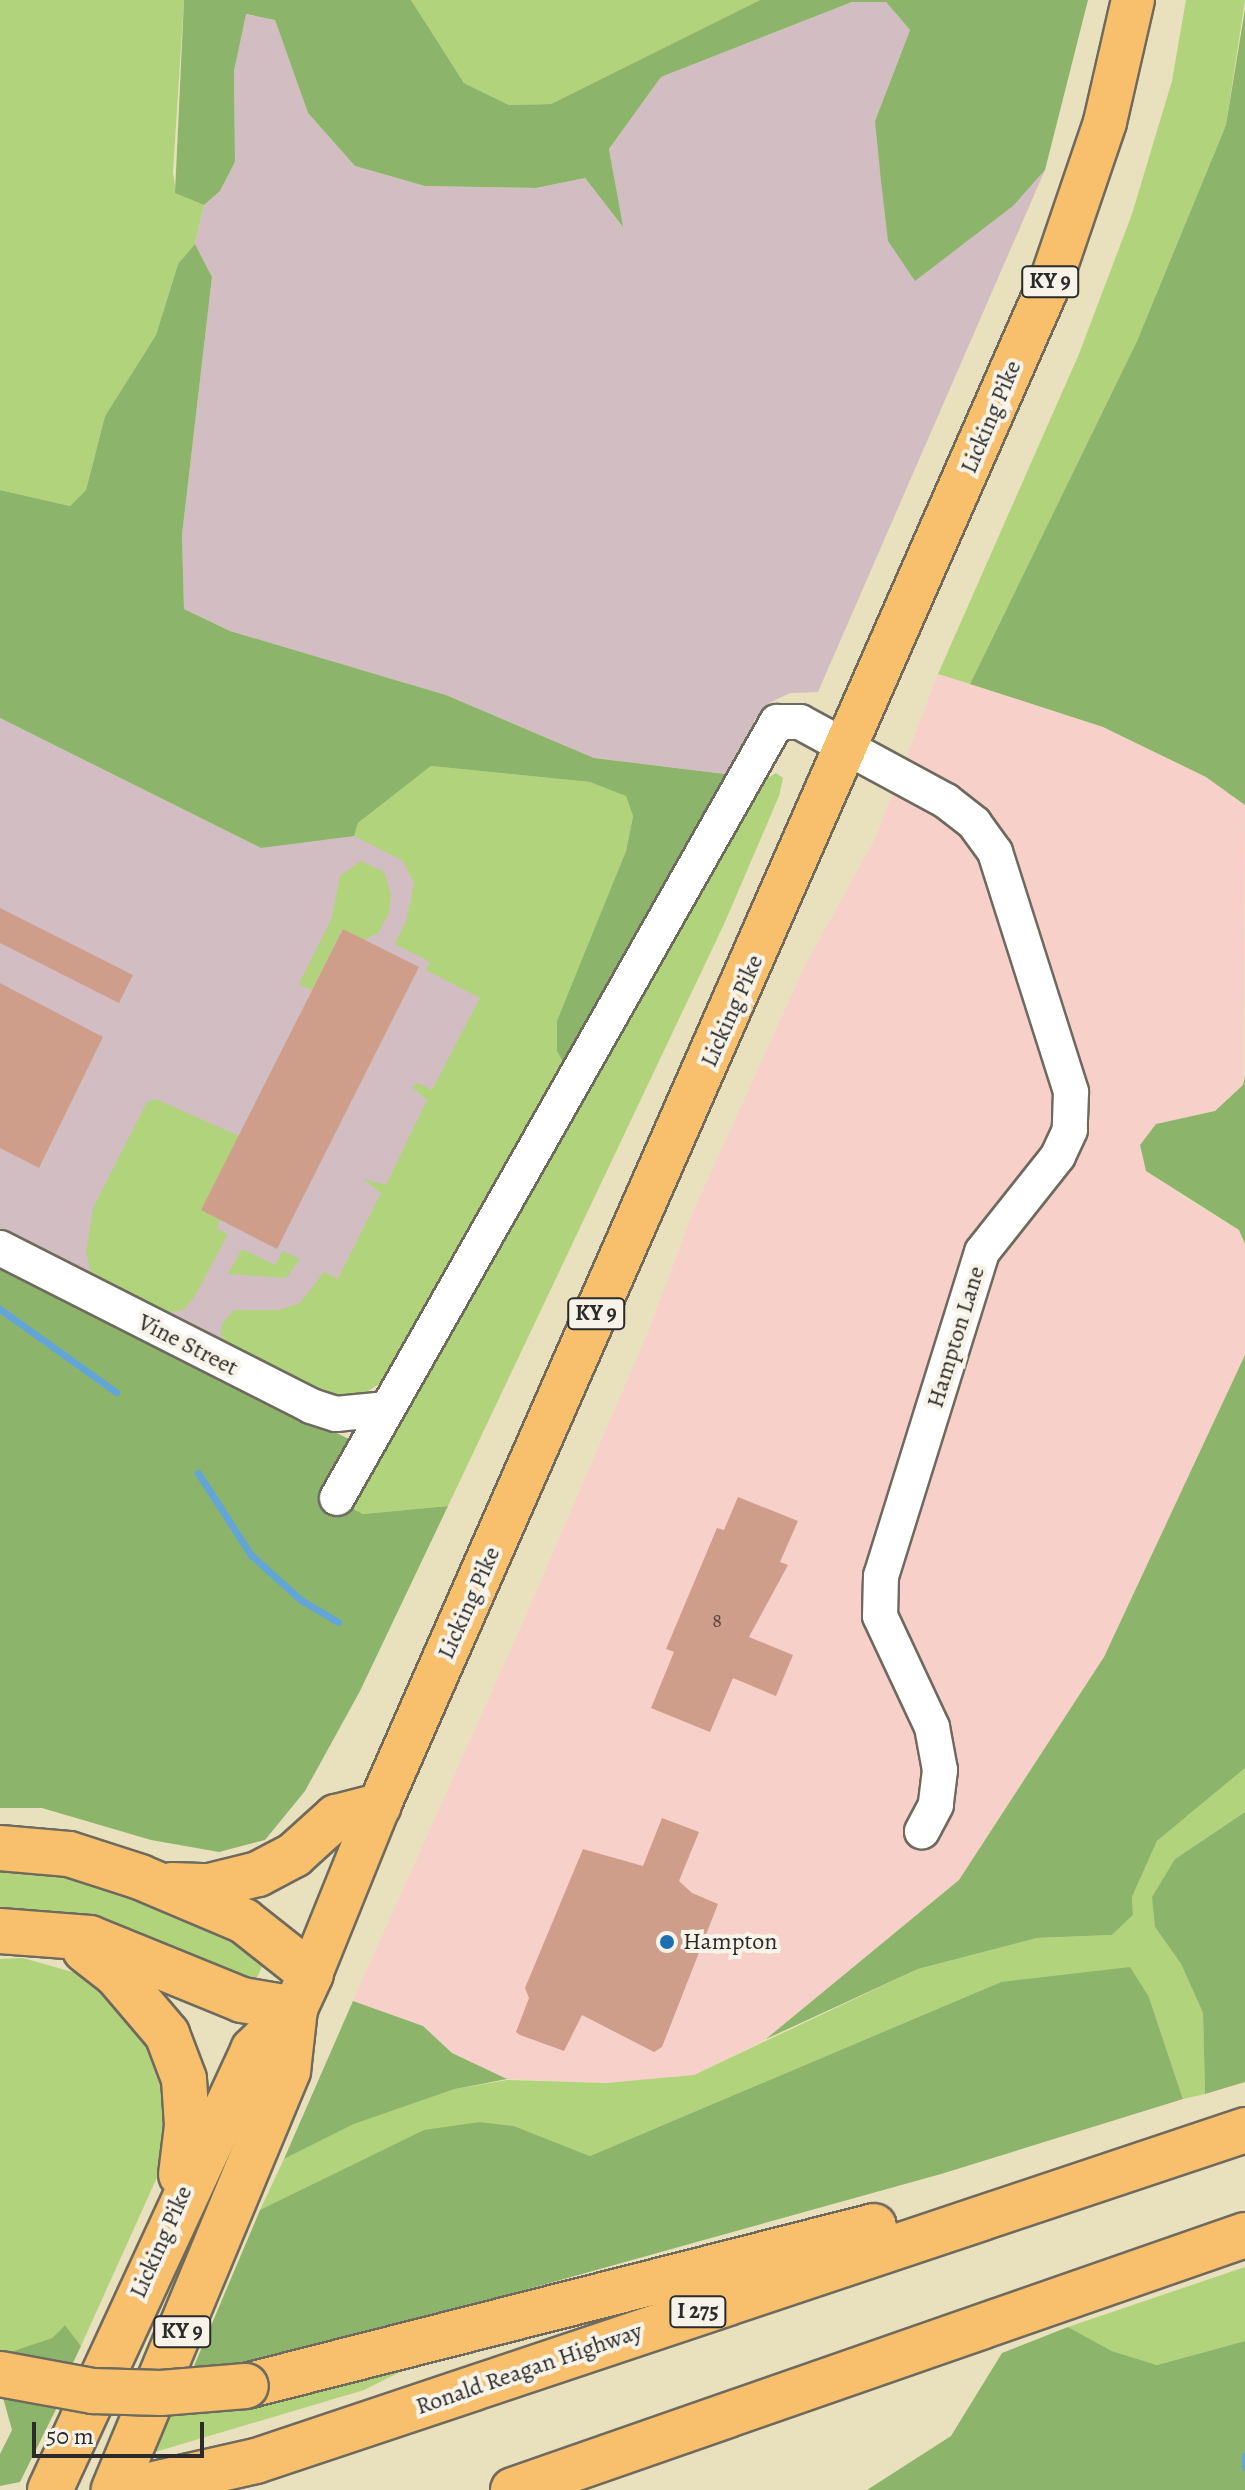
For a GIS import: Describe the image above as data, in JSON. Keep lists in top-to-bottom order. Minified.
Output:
{"streets":{"highway":["KY 9","Licking Pike","I 275","Ronald Reagan Highway"],"street":["Hampton Lane","Vine Street"]},"crossings":[["Licking Pike","Hampton Lane"],["Hampton Lane","Vine Street"]],"places":["Hampton"],"house_numbers":["8"],"scale_bar":"50 m"}
